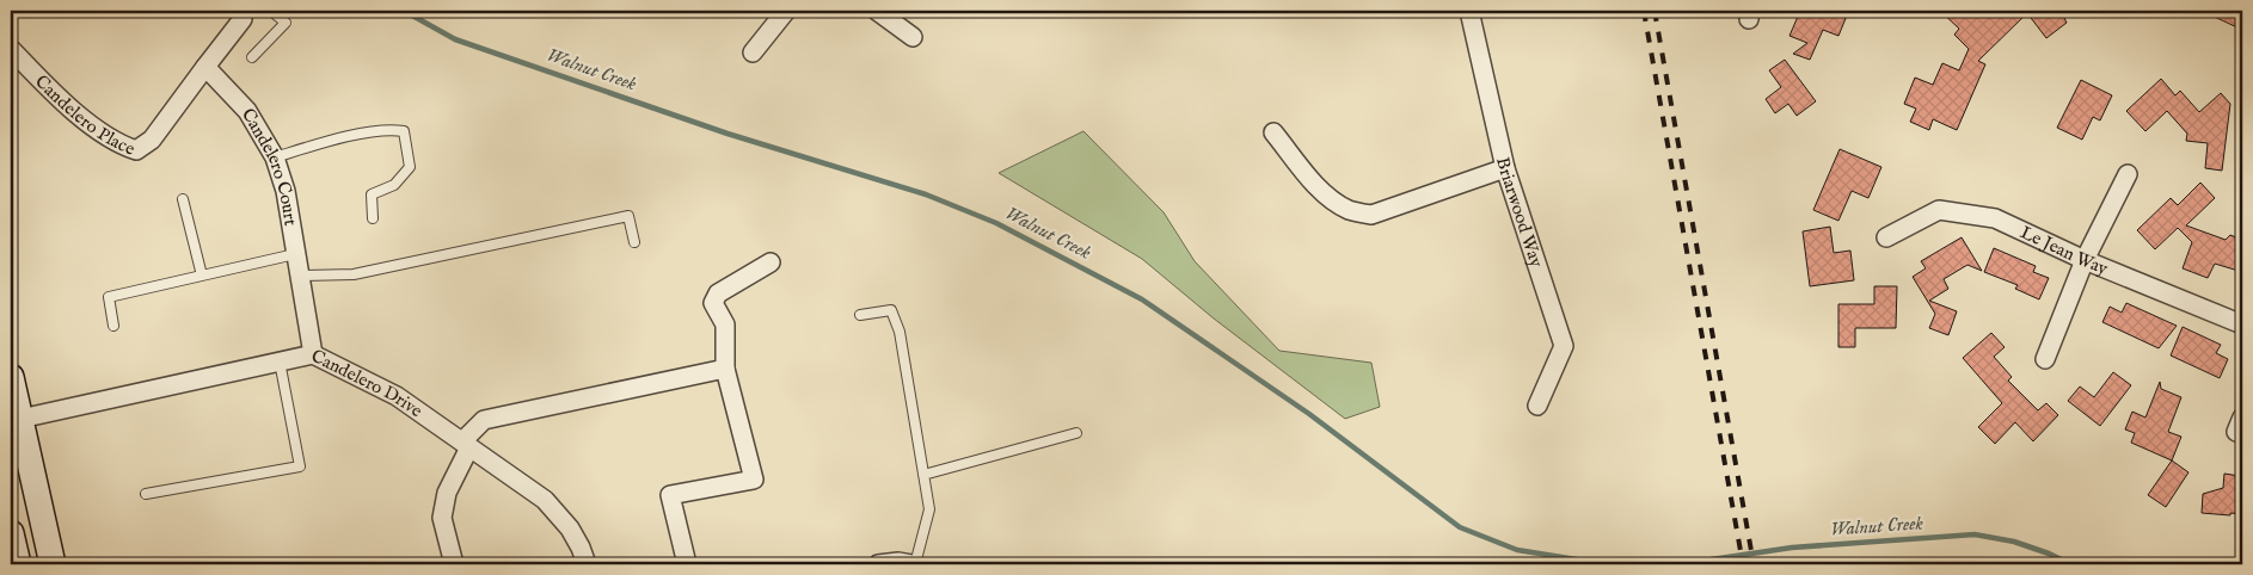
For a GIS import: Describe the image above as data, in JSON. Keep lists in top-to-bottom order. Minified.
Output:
{"streets":{"street":["Candelero Place","Candelero Court","Briarwood Way","Le Jean Way","Candelero Drive"]},"crossings":[["Candelero Place","Candelero Court"],["Candelero Court","Candelero Drive"]],"water":["Walnut Creek"]}
